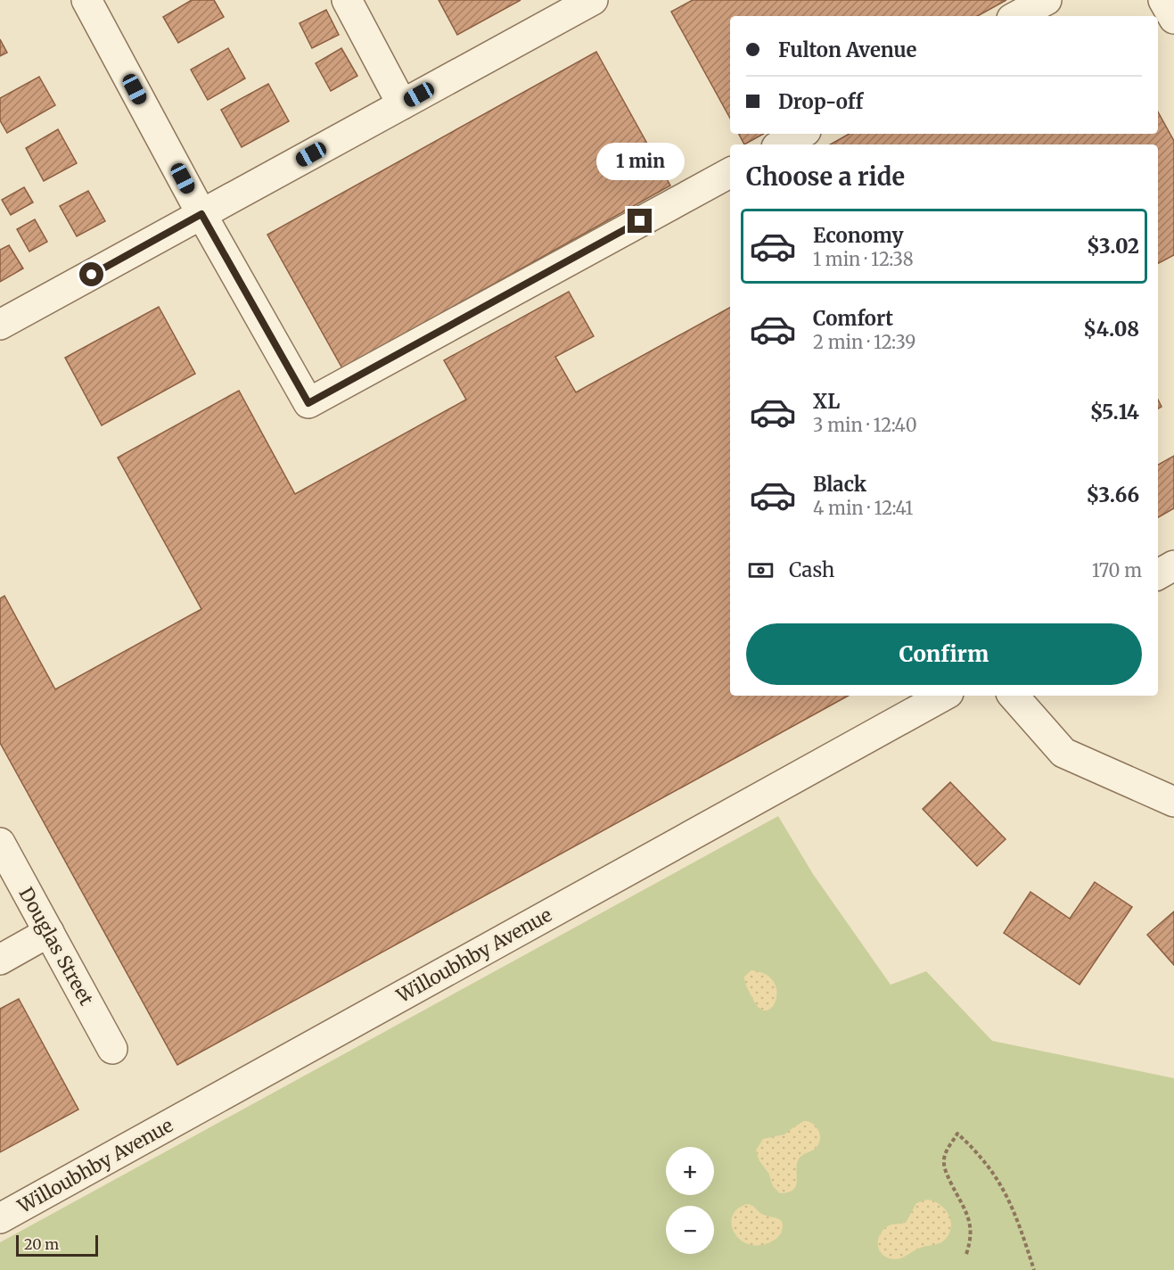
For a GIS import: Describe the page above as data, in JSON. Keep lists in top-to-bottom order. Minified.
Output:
{"streets":{"street":["Douglas Street","Willoubhby Avenue"]},"scale_bar":"20 m","page":{"banner":["Fulton Avenue","Drop-off"],"bubble":"1 min","heading":"Choose a ride","list":[{"name":"Economy","note":"1 min · 12:38","value":"$3.02"},{"name":"Comfort","note":"2 min · 12:39","value":"$4.08"},{"name":"XL","note":"3 min · 12:40","value":"$5.14"},{"name":"Black","note":"4 min · 12:41","value":"$3.66"}],"pay":["Cash","170 m"],"buttons":"Confirm","map_buttons":["+","−"],"scale":"20 m"}}
